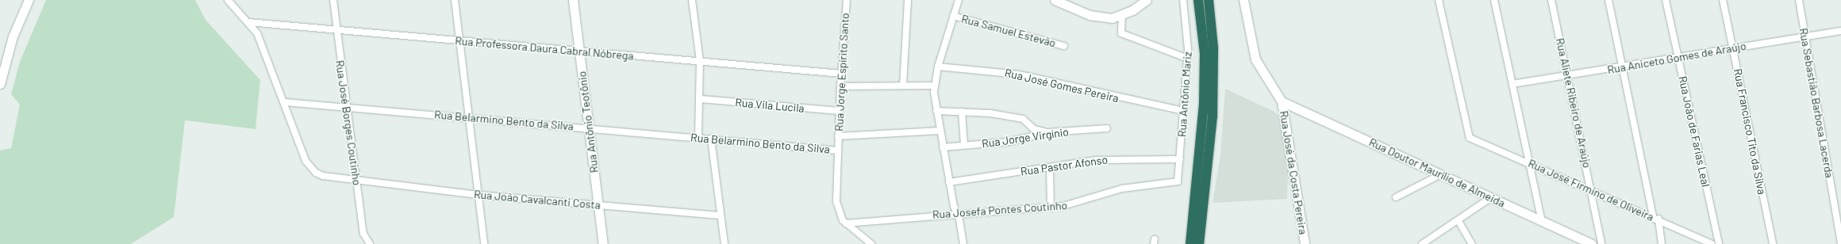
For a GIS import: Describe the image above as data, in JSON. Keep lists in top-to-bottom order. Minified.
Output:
{"streets":{"street":["Rua Samuel Estevão","Rua Professora Daura Cabral Nóbrega","Rua Aniceto Gomes de Araújo","Rua Jorge Espírito Santo","Rua José Gomes Pereira","Rua Antônio Mariz","Rua Aliete Ribeiro de Araújo","Rua Sebastião Barbosa Lacerda","Rua Vila Lucila","Rua Belarmino Bento da Silva","Rua Antônio Teotônio","Rua José Borges Coutinho","Rua João de Farias Leal","Rua Francisco Tito da Silva","Rua Jorge Virgínio","Rua Pastor Afonso","Rua José da Costa Pereira","Rua Doutor Maurílio de Almeida","Rua José Firmino de Oliveira","Rua João Cavalcanti Costa","Rua Josefa Pontes Coutinho"]},"crossings":[["Rua Professora Daura Cabral Nóbrega","Rua Jorge Espírito Santo"],["Rua Professora Daura Cabral Nóbrega","Rua Antônio Teotônio"],["Rua Professora Daura Cabral Nóbrega","Rua José Borges Coutinho"],["Rua Professora Daura Cabral Nóbrega","Rua João Cavalcanti Costa"],["Rua Aniceto Gomes de Araújo","Rua Aliete Ribeiro de Araújo"],["Rua Aniceto Gomes de Araújo","Rua Sebastião Barbosa Lacerda"],["Rua Aniceto Gomes de Araújo","Rua João de Farias Leal"],["Rua Aniceto Gomes de Araújo","Rua Francisco Tito da Silva"],["Rua Jorge Espírito Santo","Rua Vila Lucila"],["Rua Jorge Espírito Santo","Rua Belarmino Bento da Silva"],["Rua Jorge Espírito Santo","Rua Josefa Pontes Coutinho"],["Rua José Gomes Pereira","Rua Antônio Mariz"],["Rua Antônio Mariz","Rua Pastor Afonso"],["Rua Antônio Mariz","Rua Josefa Pontes Coutinho"],["Rua Aliete Ribeiro de Araújo","Rua José Firmino de Oliveira"],["Rua Belarmino Bento da Silva","Rua Antônio Teotônio"],["Rua Belarmino Bento da Silva","Rua José Borges Coutinho"],["Rua Belarmino Bento da Silva","Rua João Cavalcanti Costa"],["Rua Antônio Teotônio","Rua João Cavalcanti Costa"],["Rua José Borges Coutinho","Rua João Cavalcanti Costa"],["Rua José da Costa Pereira","Rua Doutor Maurílio de Almeida"]]}
